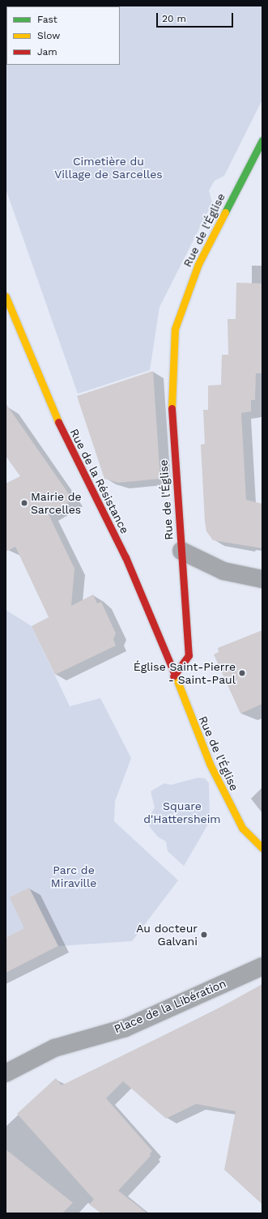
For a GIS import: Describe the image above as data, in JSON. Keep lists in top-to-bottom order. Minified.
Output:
{"streets":{"street":["Rue de l'Église","Rue de la Résistance","Place de la Libération"]},"crossings":[["Rue de l'Église","Rue de la Résistance"]],"parks":["Cimetière du Village de Sarcelles","Square d'Hattersheim","Parc de Miraville"],"places":["Mairie de Sarcelles","Église Saint-Pierre - Saint-Paul","Au docteur Galvani"],"legend":["Fast","Slow","Jam"],"scale_bar":"20 m"}
